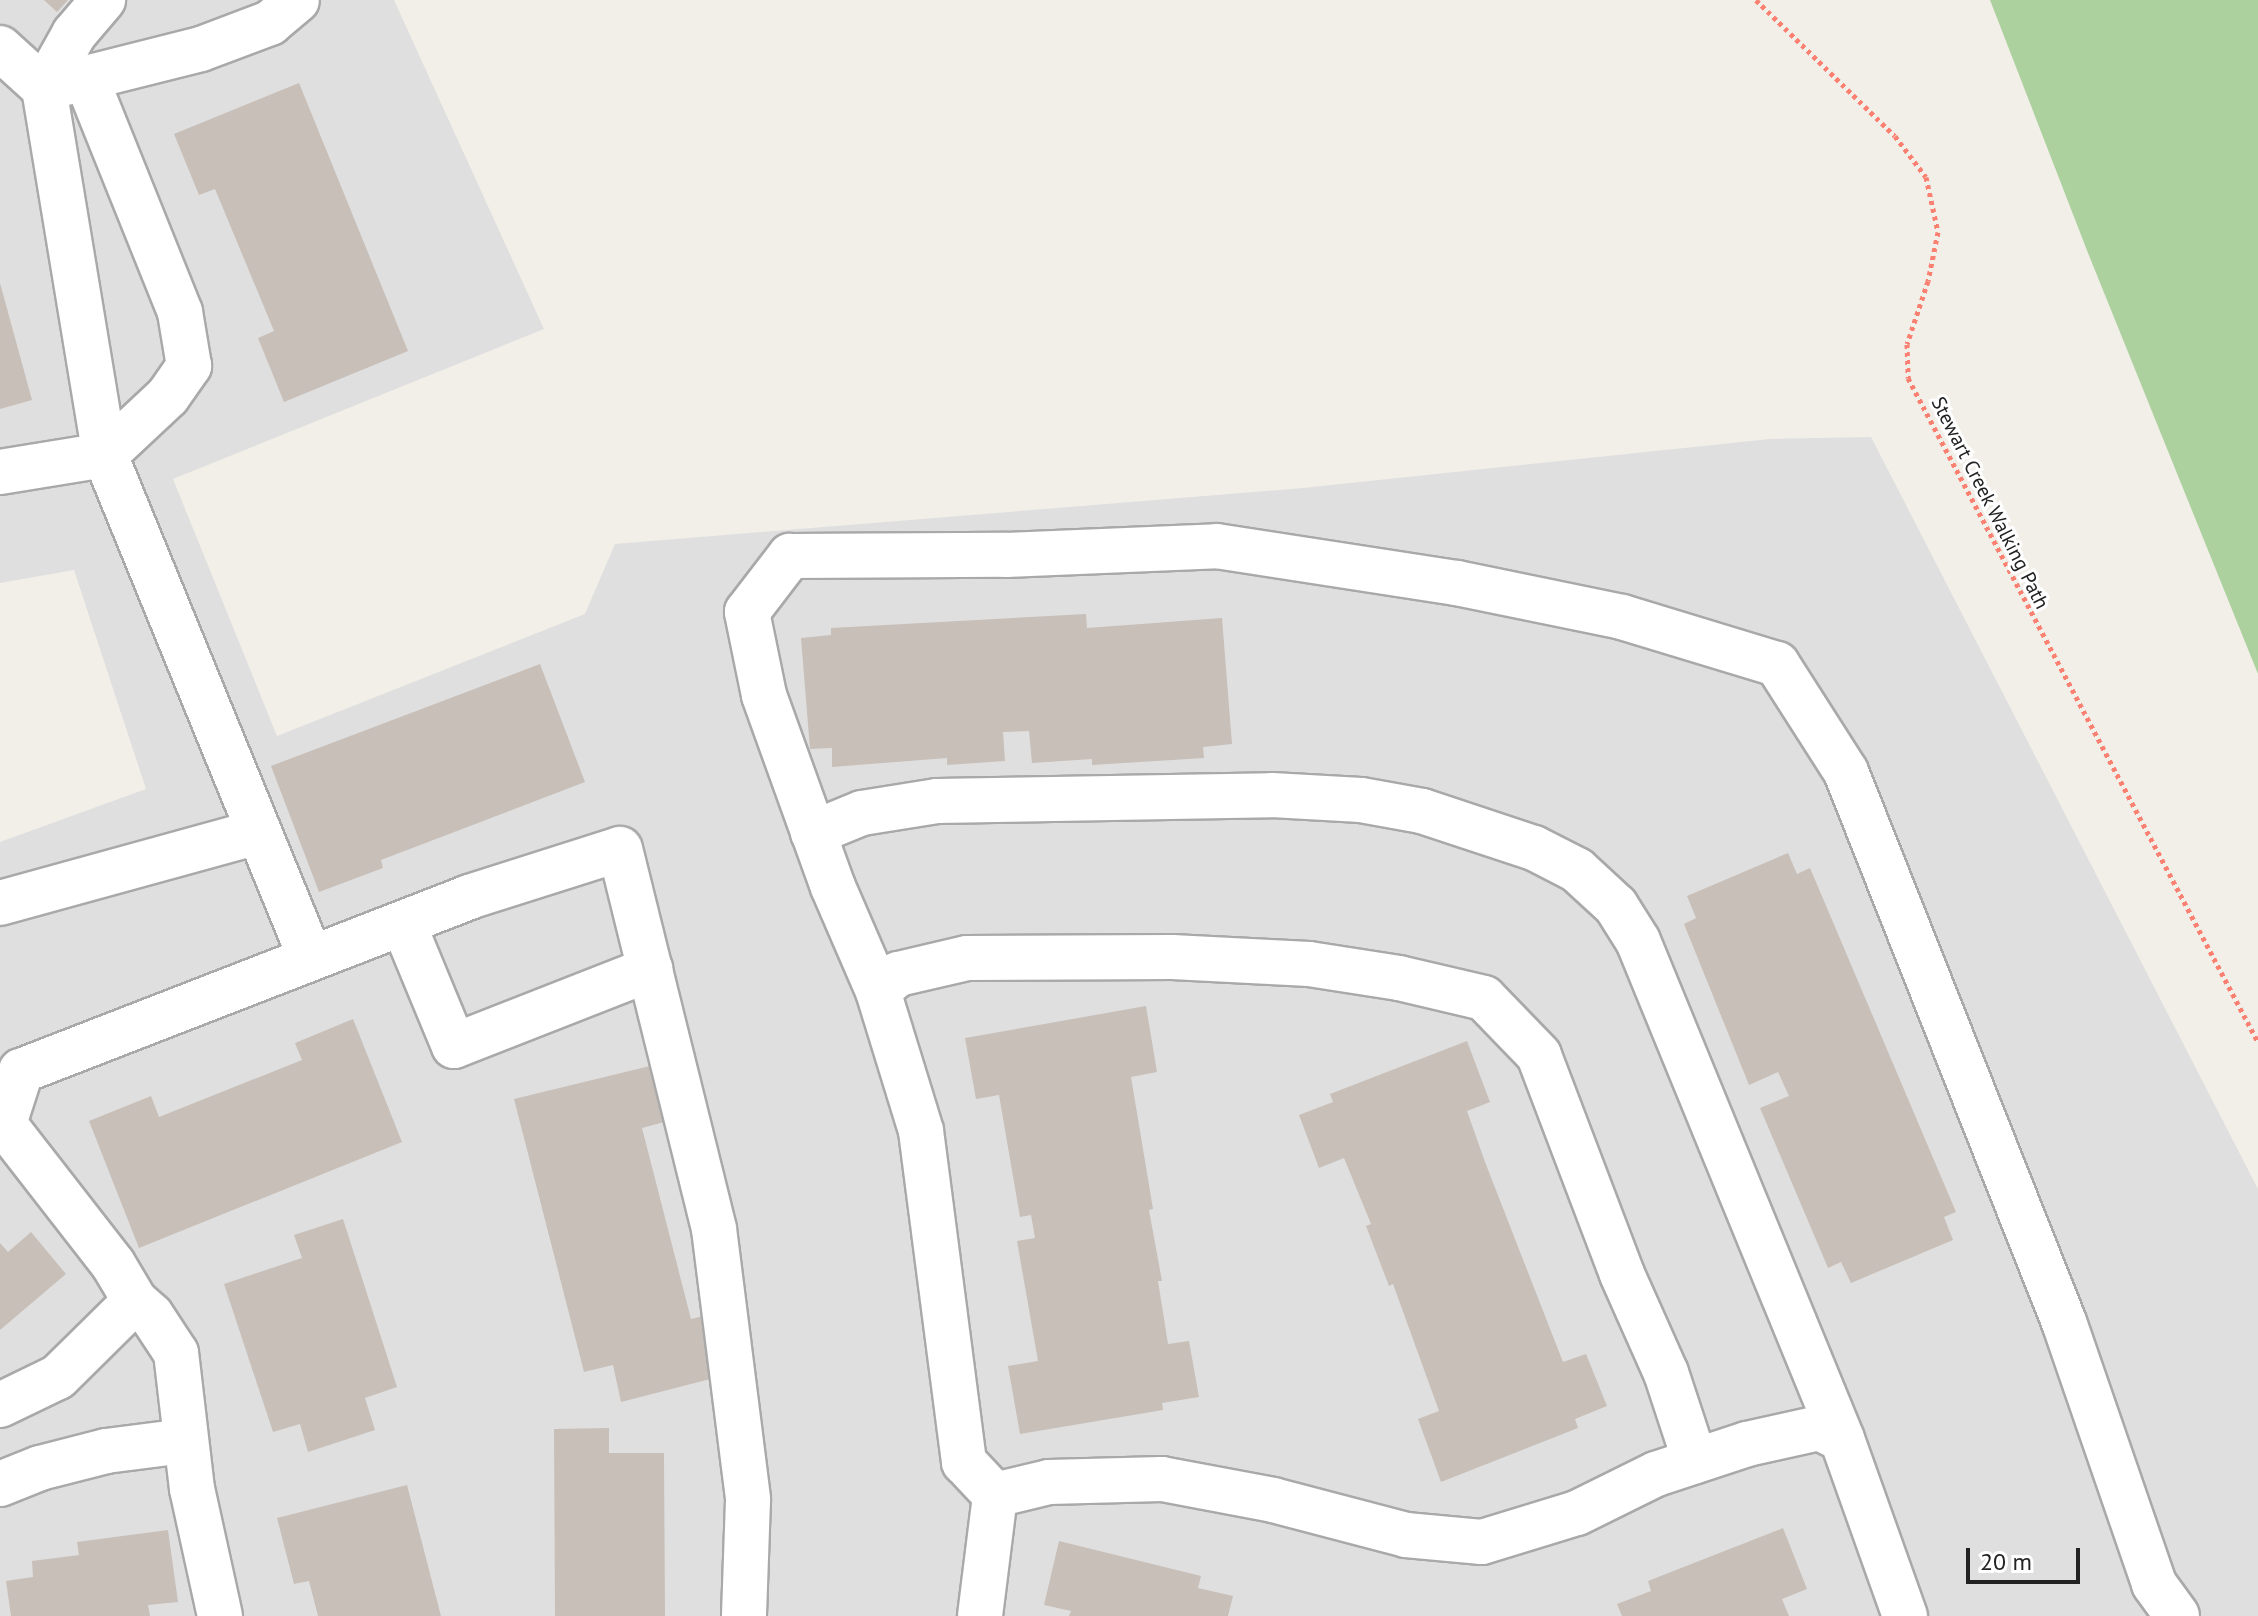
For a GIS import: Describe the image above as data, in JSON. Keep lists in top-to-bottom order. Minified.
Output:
{"streets":{"path":["Stewart Creek Walking Path"]},"scale_bar":"20 m"}
